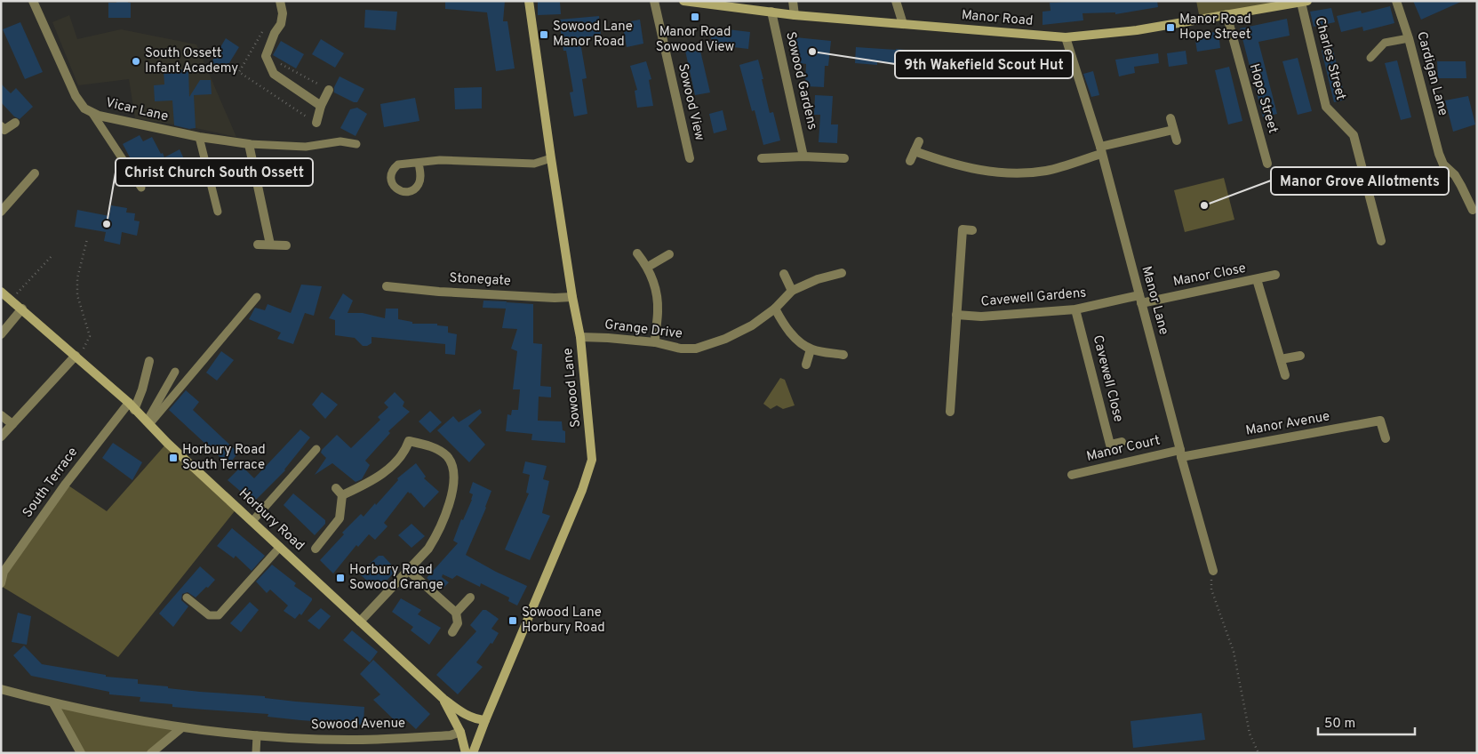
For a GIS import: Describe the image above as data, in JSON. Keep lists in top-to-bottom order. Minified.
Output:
{"streets":{"street":["Manor Road","Charles Street","Cardigan Lane","Sowood Gardens","Hope Street","Sowood View","Vicar Lane","Manor Close","Stonegate","Cavewell Gardens","Manor Lane","Grange Drive","Cavewell Close","Sowood Lane","Manor Avenue","Manor Court","South Terrace","Horbury Road","Sowood Avenue"]},"crossings":[["Manor Road","Charles Street"],["Manor Road","Sowood Gardens"],["Manor Road","Hope Street"],["Manor Road","Manor Lane"],["Manor Close","Cavewell Gardens"],["Manor Close","Manor Lane"],["Stonegate","Sowood Lane"],["Cavewell Gardens","Manor Lane"],["Cavewell Gardens","Cavewell Close"],["Manor Lane","Manor Avenue"],["Manor Lane","Manor Court"],["Grange Drive","Sowood Lane"],["Sowood Lane","Horbury Road"],["Manor Avenue","Manor Court"],["South Terrace","Horbury Road"],["Horbury Road","Sowood Avenue"]],"places":{"transit":["Manor Road Sowood View","Manor Road Hope Street","Sowood Lane Manor Road","Horbury Road South Terrace","Horbury Road Sowood Grange","Sowood Lane Horbury Road"],"other":["9th Wakefield Scout Hut","South Ossett Infant Academy","Manor Grove Allotments","Christ Church South Ossett"]},"scale_bar":"50 m"}
